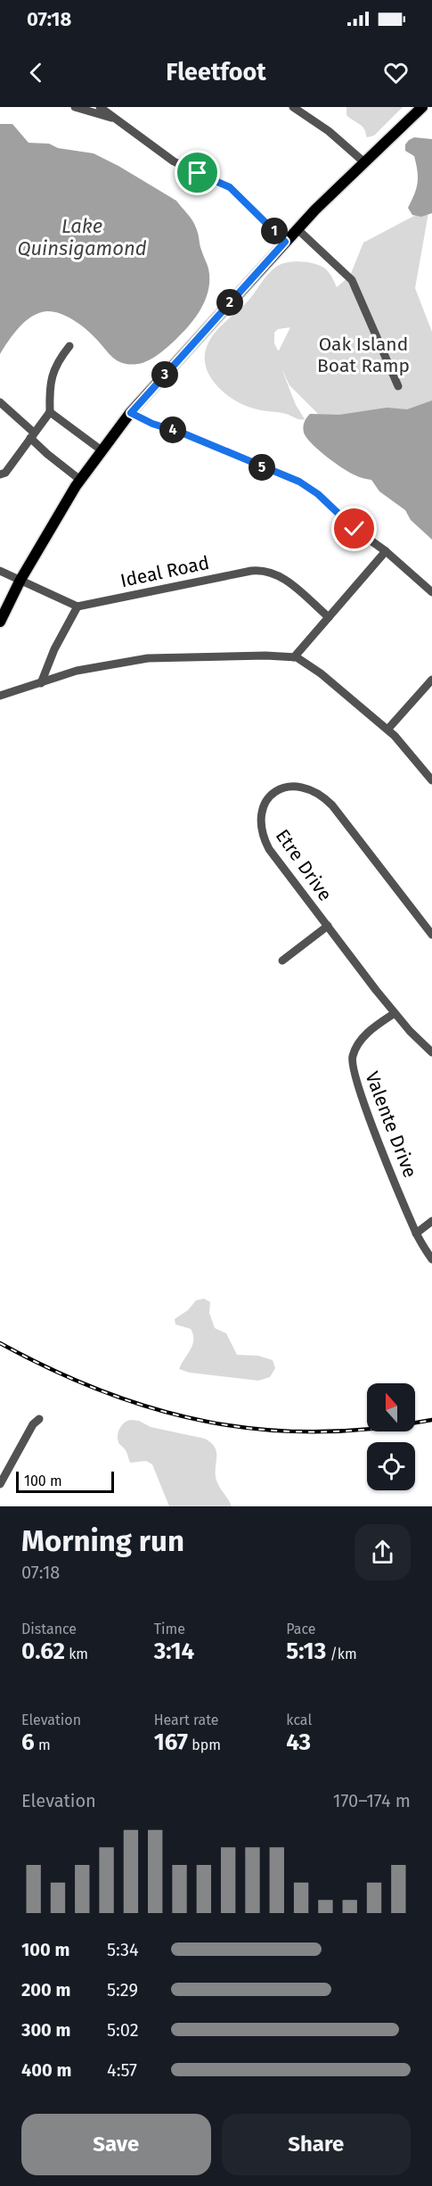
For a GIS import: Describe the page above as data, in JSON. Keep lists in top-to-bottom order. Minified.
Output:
{"streets":{"street":["Ideal Road","Etre Drive","Valente Drive"]},"crossings":[["Etre Drive","Valente Drive"]],"water":["Lake Quinsigamond"],"parks":["Oak Island Boat Ramp"],"scale_bar":"100 m","north":"top","page":{"status":"07:18","header":"Fleetfoot","pins":["1","2","3","4","5"],"scale":"100 m","heading":["Morning run","07:18"],"stats":[["Distance","0.62 km"],["Time","3:14"],["Pace","5:13 /km"],["Elevation","6 m"],["Heart rate","167 bpm"],["kcal","43"]],"chart":["Elevation","170–174 m"],"list":[{"name":"100 m","note":"5:34"},{"name":"200 m","note":"5:29"},{"name":"300 m","note":"5:02"},{"name":"400 m","note":"4:57"}],"buttons":["Save","Share"]}}
